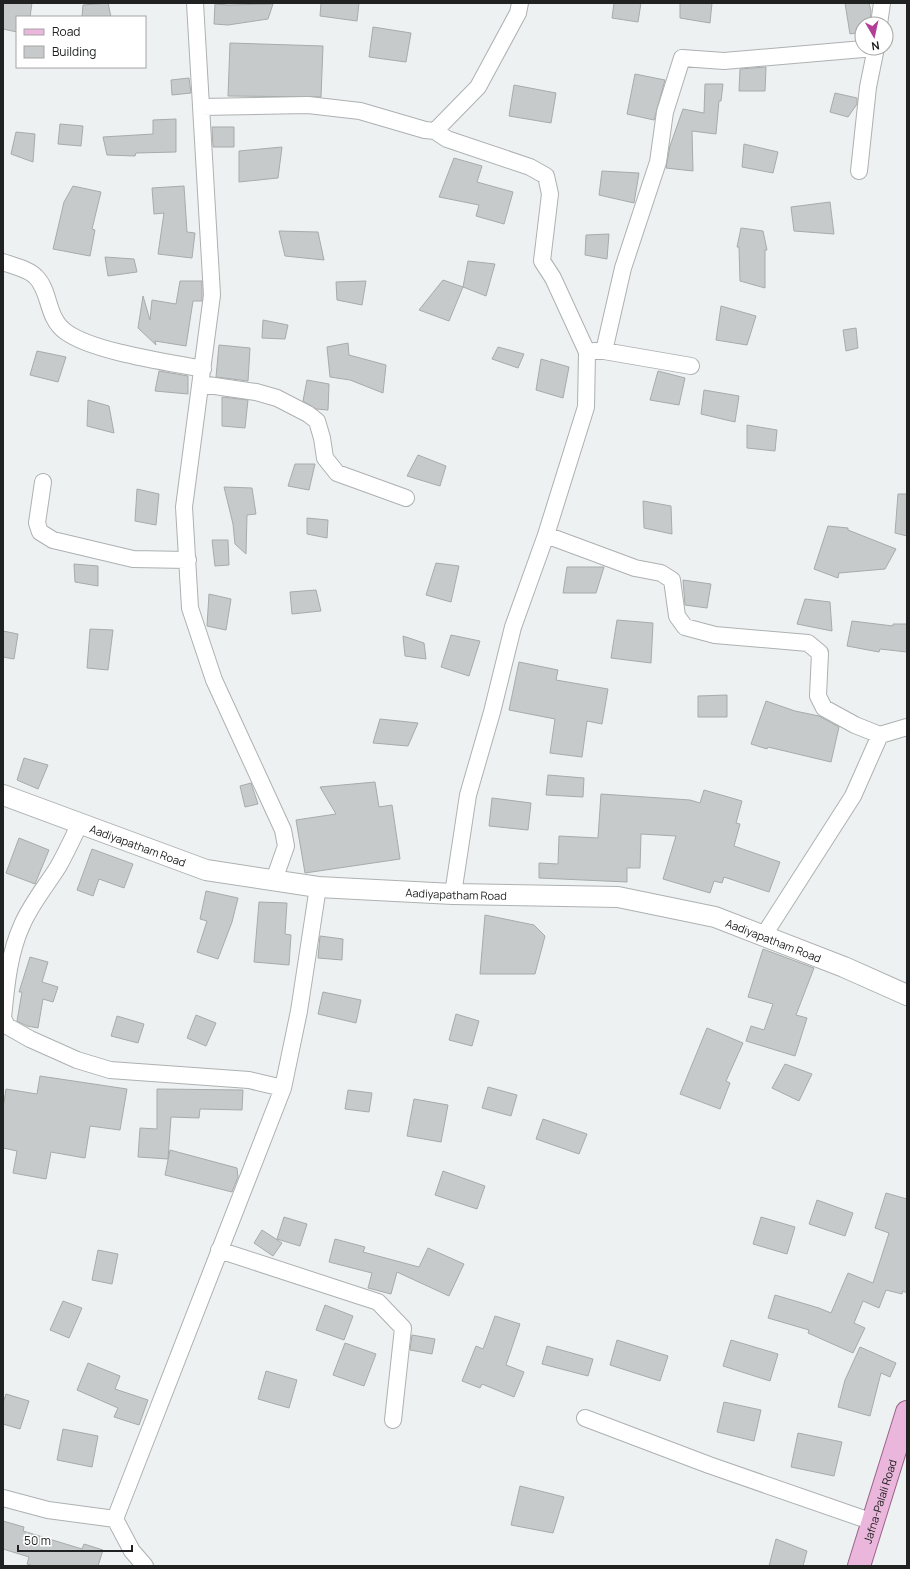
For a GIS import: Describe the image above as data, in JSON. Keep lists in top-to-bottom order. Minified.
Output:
{"streets":{"main road":["Jafna-Palali Road"],"street":["Aadiyapatham Road"]},"legend":["Road","Building"],"scale_bar":"50 m","north":"bottom"}
